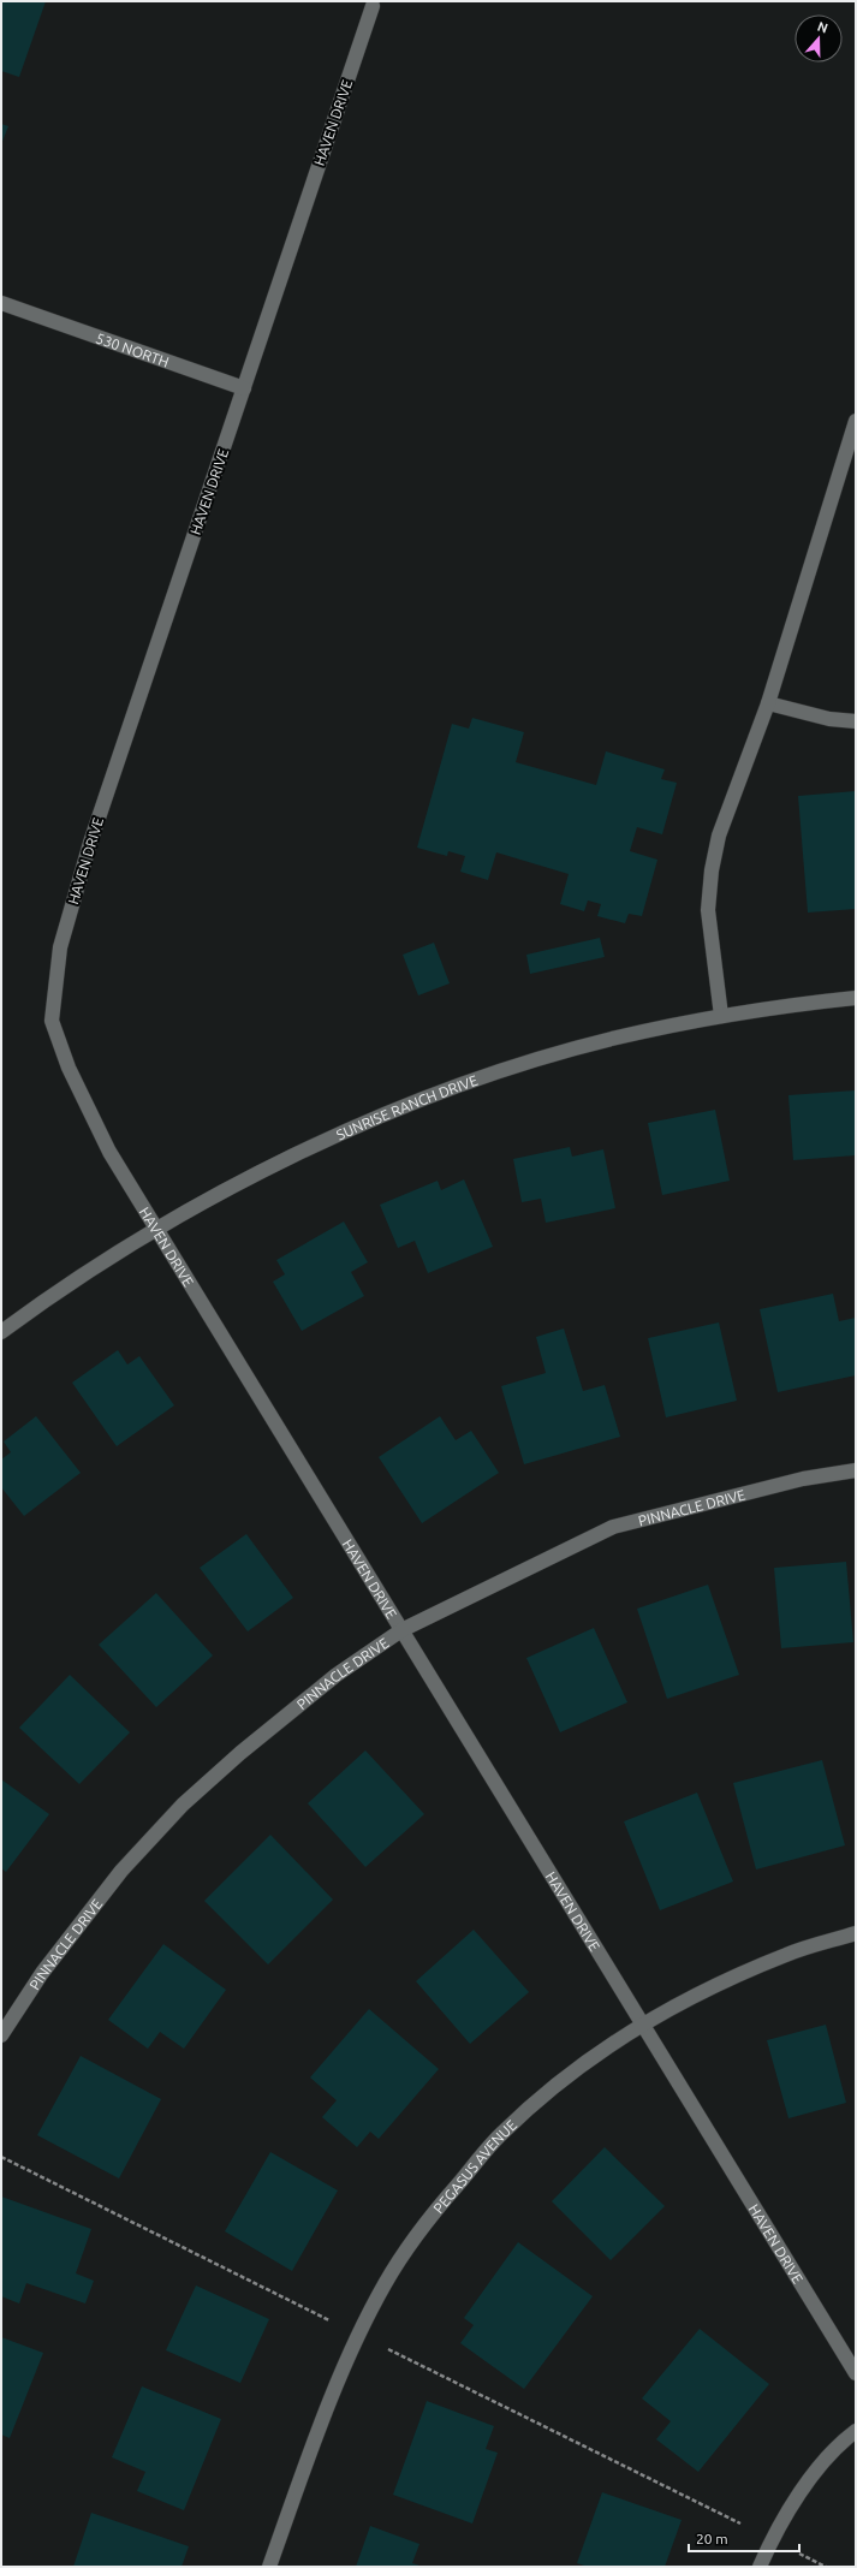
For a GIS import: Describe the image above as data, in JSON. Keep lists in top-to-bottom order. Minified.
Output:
{"streets":{"street":["HAVEN DRIVE","530 NORTH","SUNRISE RANCH DRIVE","PINNACLE DRIVE","PEGASUS AVENUE"]},"crossings":[["HAVEN DRIVE","530 NORTH"],["HAVEN DRIVE","SUNRISE RANCH DRIVE"],["HAVEN DRIVE","PINNACLE DRIVE"],["HAVEN DRIVE","PEGASUS AVENUE"]],"scale_bar":"20 m","north":"top"}
